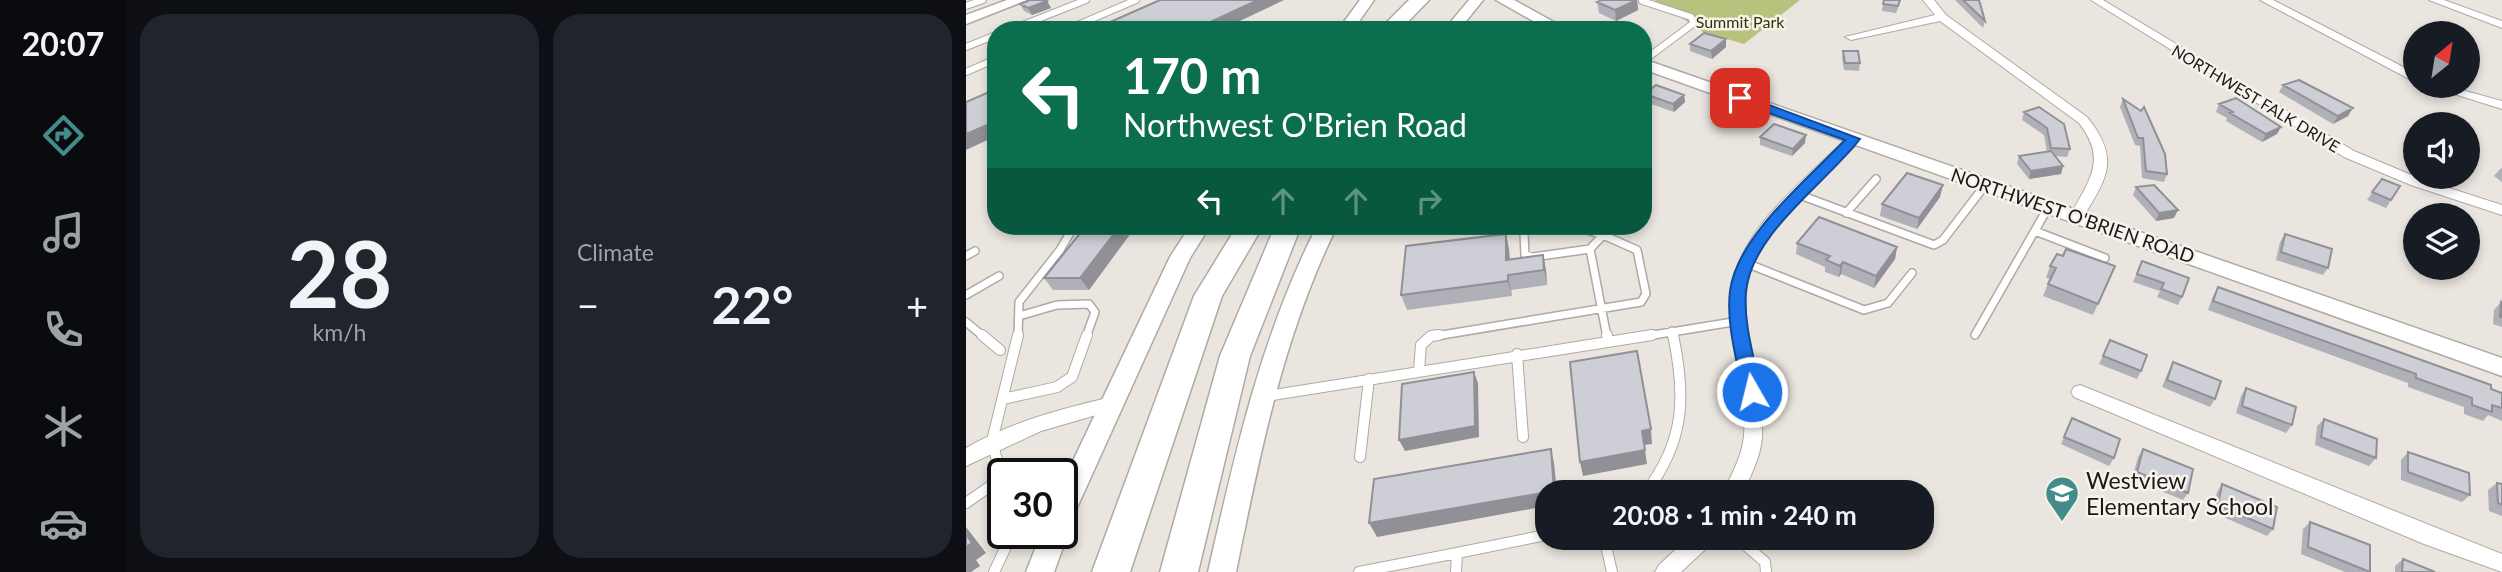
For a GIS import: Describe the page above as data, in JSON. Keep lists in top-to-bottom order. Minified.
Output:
{"streets":{"street":["NORTHWEST FALK DRIVE","NORTHWEST O'BRIEN ROAD"]},"parks":["Summit Park"],"places":{"school or university":["Westview Elementary School"]},"north":"top right","page":{"tabs":"20:07","tile":[["28","km/h"],"Climate"],"turn":["170 m","Northwest O'Brien Road"],"heat":["−","22°","+"],"limit":"30","trip":"20:08 · 1 min · 240 m"}}
